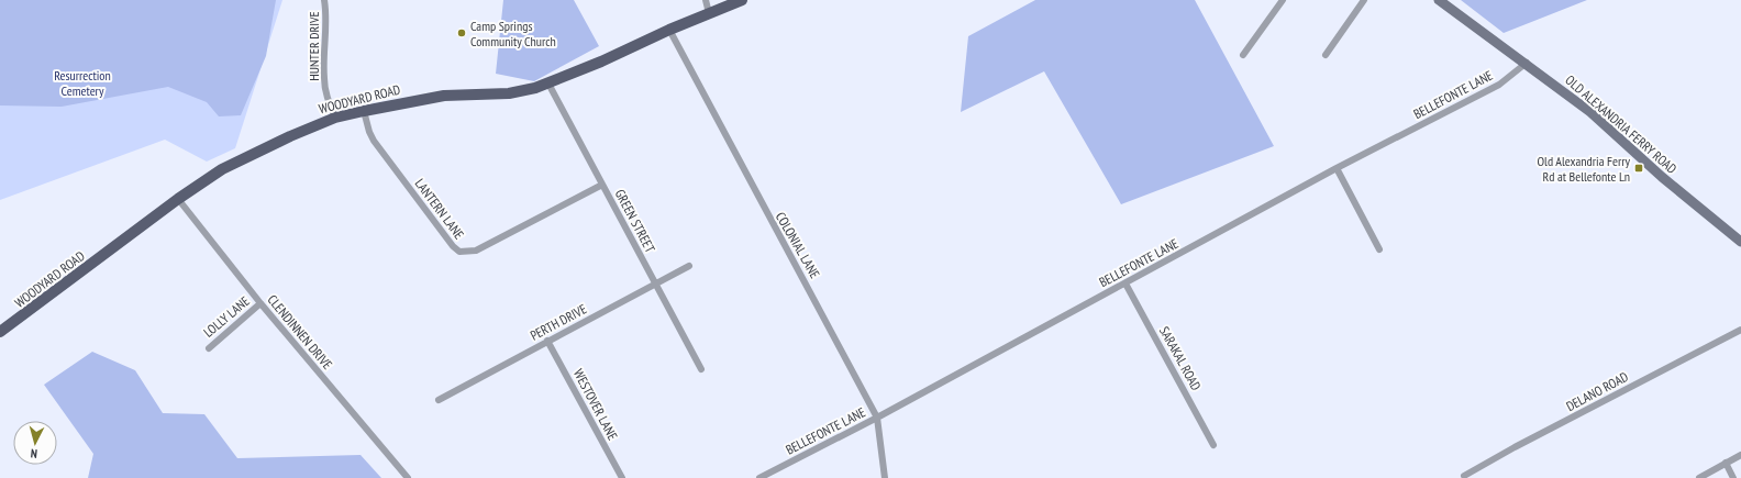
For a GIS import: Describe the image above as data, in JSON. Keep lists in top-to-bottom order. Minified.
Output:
{"streets":{"main road":["WOODYARD ROAD","OLD ALEXANDRIA FERRY ROAD"],"street":["HUNTER DRIVE","BELLEFONTE LANE","LANTERN LANE","GREEN STREET","COLONIAL LANE","LOLLY LANE","PERTH DRIVE","CLENDINNEN DRIVE","SARAKAL ROAD","DELANO ROAD","WESTOVER LANE"]},"crossings":[["HUNTER DRIVE","WOODYARD ROAD"],["BELLEFONTE LANE","OLD ALEXANDRIA FERRY ROAD"],["BELLEFONTE LANE","COLONIAL LANE"],["BELLEFONTE LANE","SARAKAL ROAD"],["WOODYARD ROAD","LANTERN LANE"],["WOODYARD ROAD","GREEN STREET"],["WOODYARD ROAD","COLONIAL LANE"],["WOODYARD ROAD","CLENDINNEN DRIVE"],["LANTERN LANE","GREEN STREET"],["GREEN STREET","PERTH DRIVE"],["LOLLY LANE","CLENDINNEN DRIVE"],["PERTH DRIVE","WESTOVER LANE"]],"parks":["Resurrection Cemetery"],"places":{"other":["Camp Springs Community Church"],"transit":["Old Alexandria Ferry Rd at Bellefonte Ln"]},"north":"bottom"}
